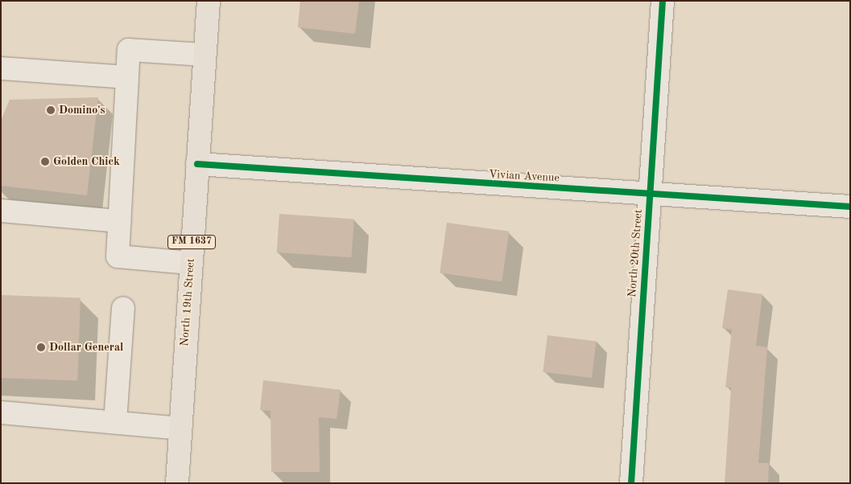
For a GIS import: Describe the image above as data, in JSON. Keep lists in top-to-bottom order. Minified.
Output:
{"streets":{"main road":["FM 1637","North 19th Street"],"street":["Vivian Avenue","North 20th Street"]},"crossings":[["Vivian Avenue","North 20th Street"],["Vivian Avenue","North 19th Street"]],"places":["Domino's","Golden Chick","Dollar General"]}
